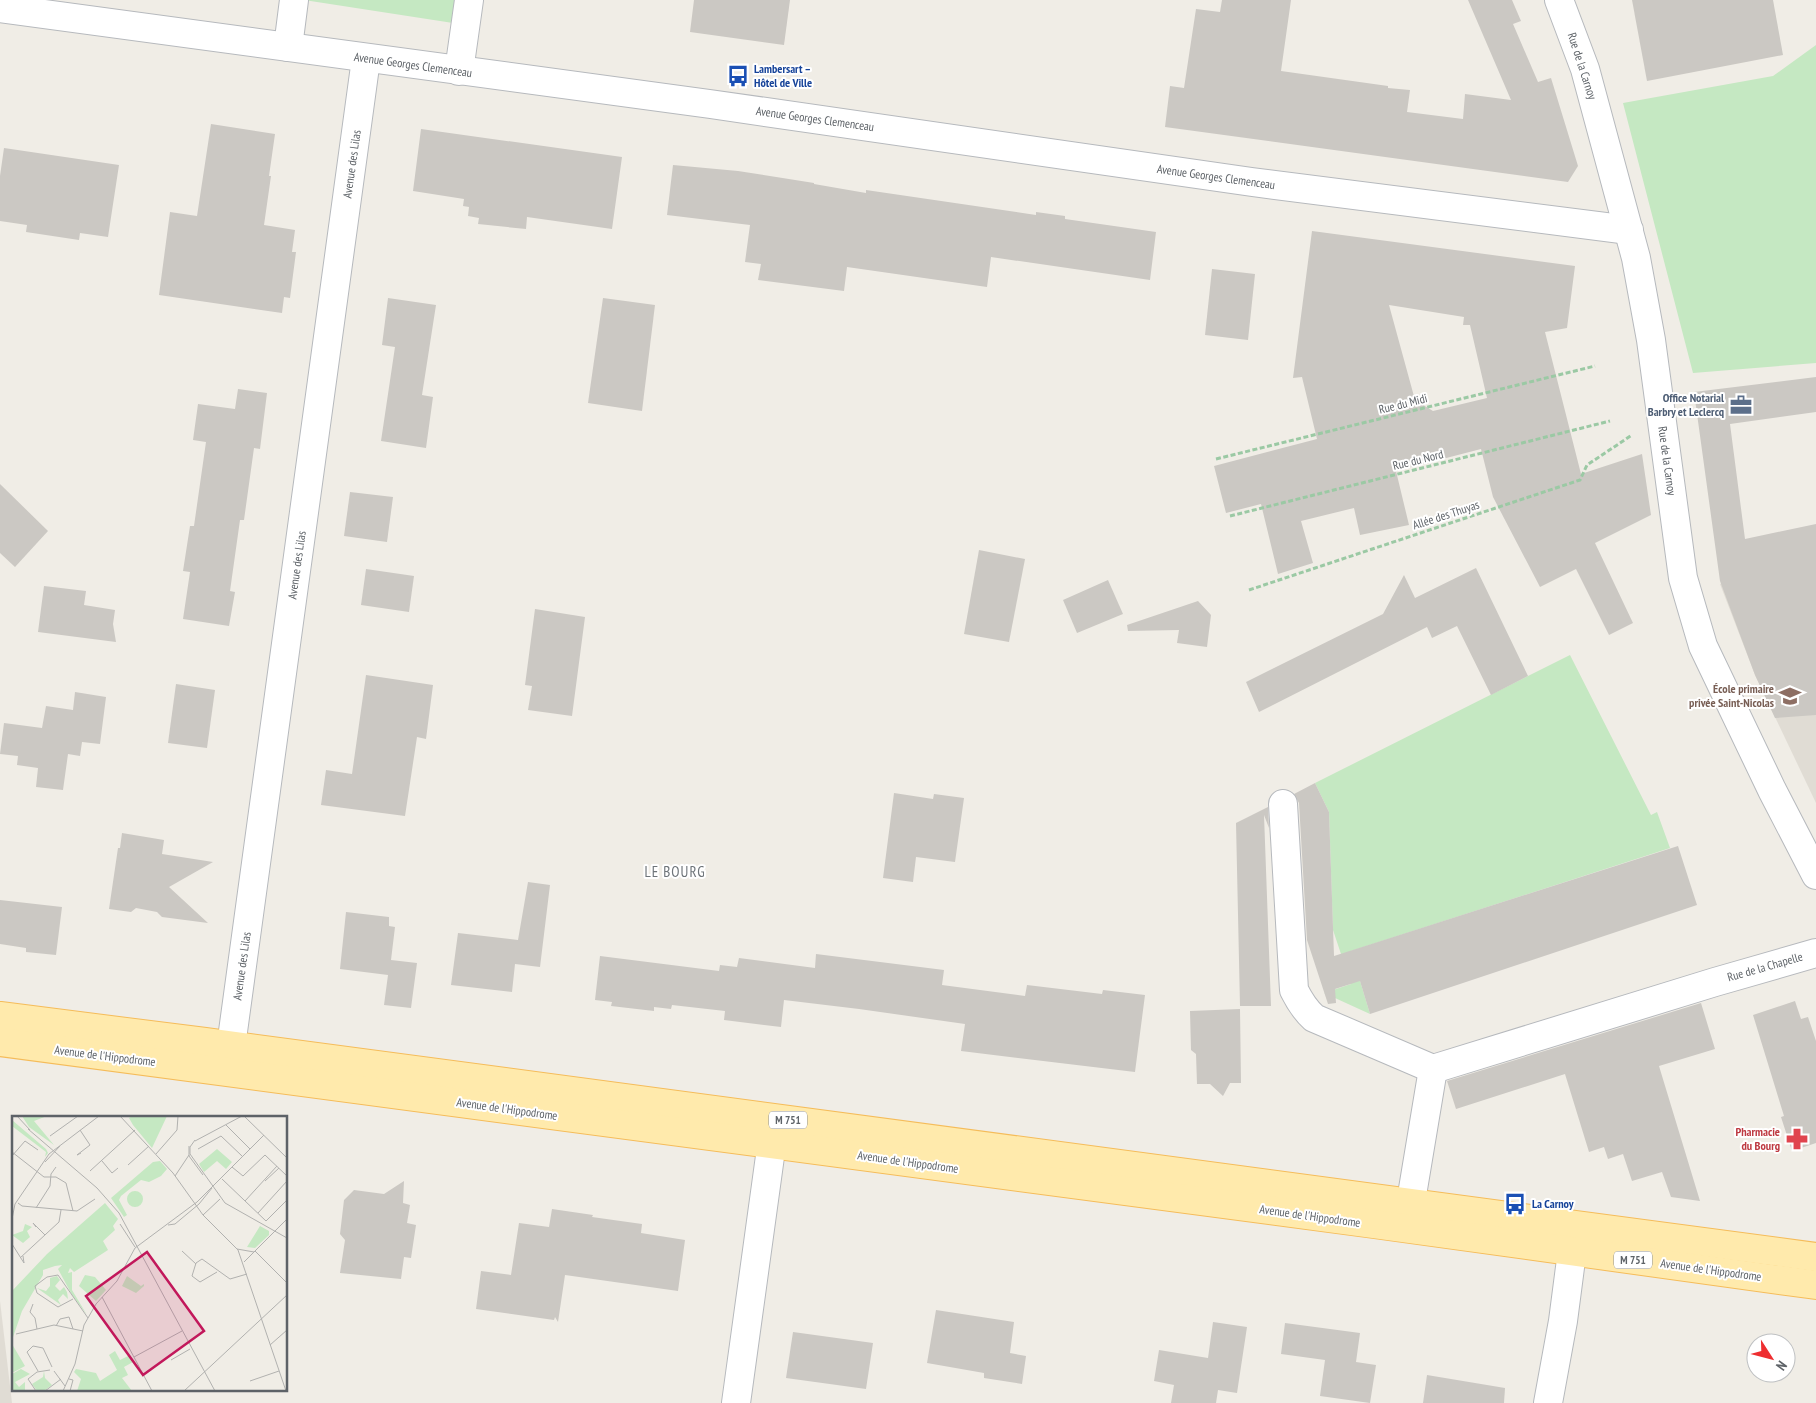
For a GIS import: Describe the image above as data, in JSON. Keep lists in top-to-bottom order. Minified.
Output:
{"streets":{"main road":["Avenue de l'Hippodrome","M 751"],"street":["Avenue Georges Clemenceau","Rue de la Carnoy","Avenue des Lilas","Rue de la Chapelle"],"path":["Rue du Midi","Rue du Nord","Allée des Thuyas"]},"crossings":[["Avenue Georges Clemenceau","Rue de la Carnoy"],["Avenue Georges Clemenceau","Avenue des Lilas"],["Avenue des Lilas","Avenue de l'Hippodrome"]],"districts":["LE BOURG"],"places":{"bus stop":["Lambersart – Hôtel de Ville","La Carnoy"],"office":["Office Notarial Barbry et Leclercq"],"school or university":["École primaire privée Saint-Nicolas"],"pharmacy":["Pharmacie du Bourg"]},"north":"bottom right"}
